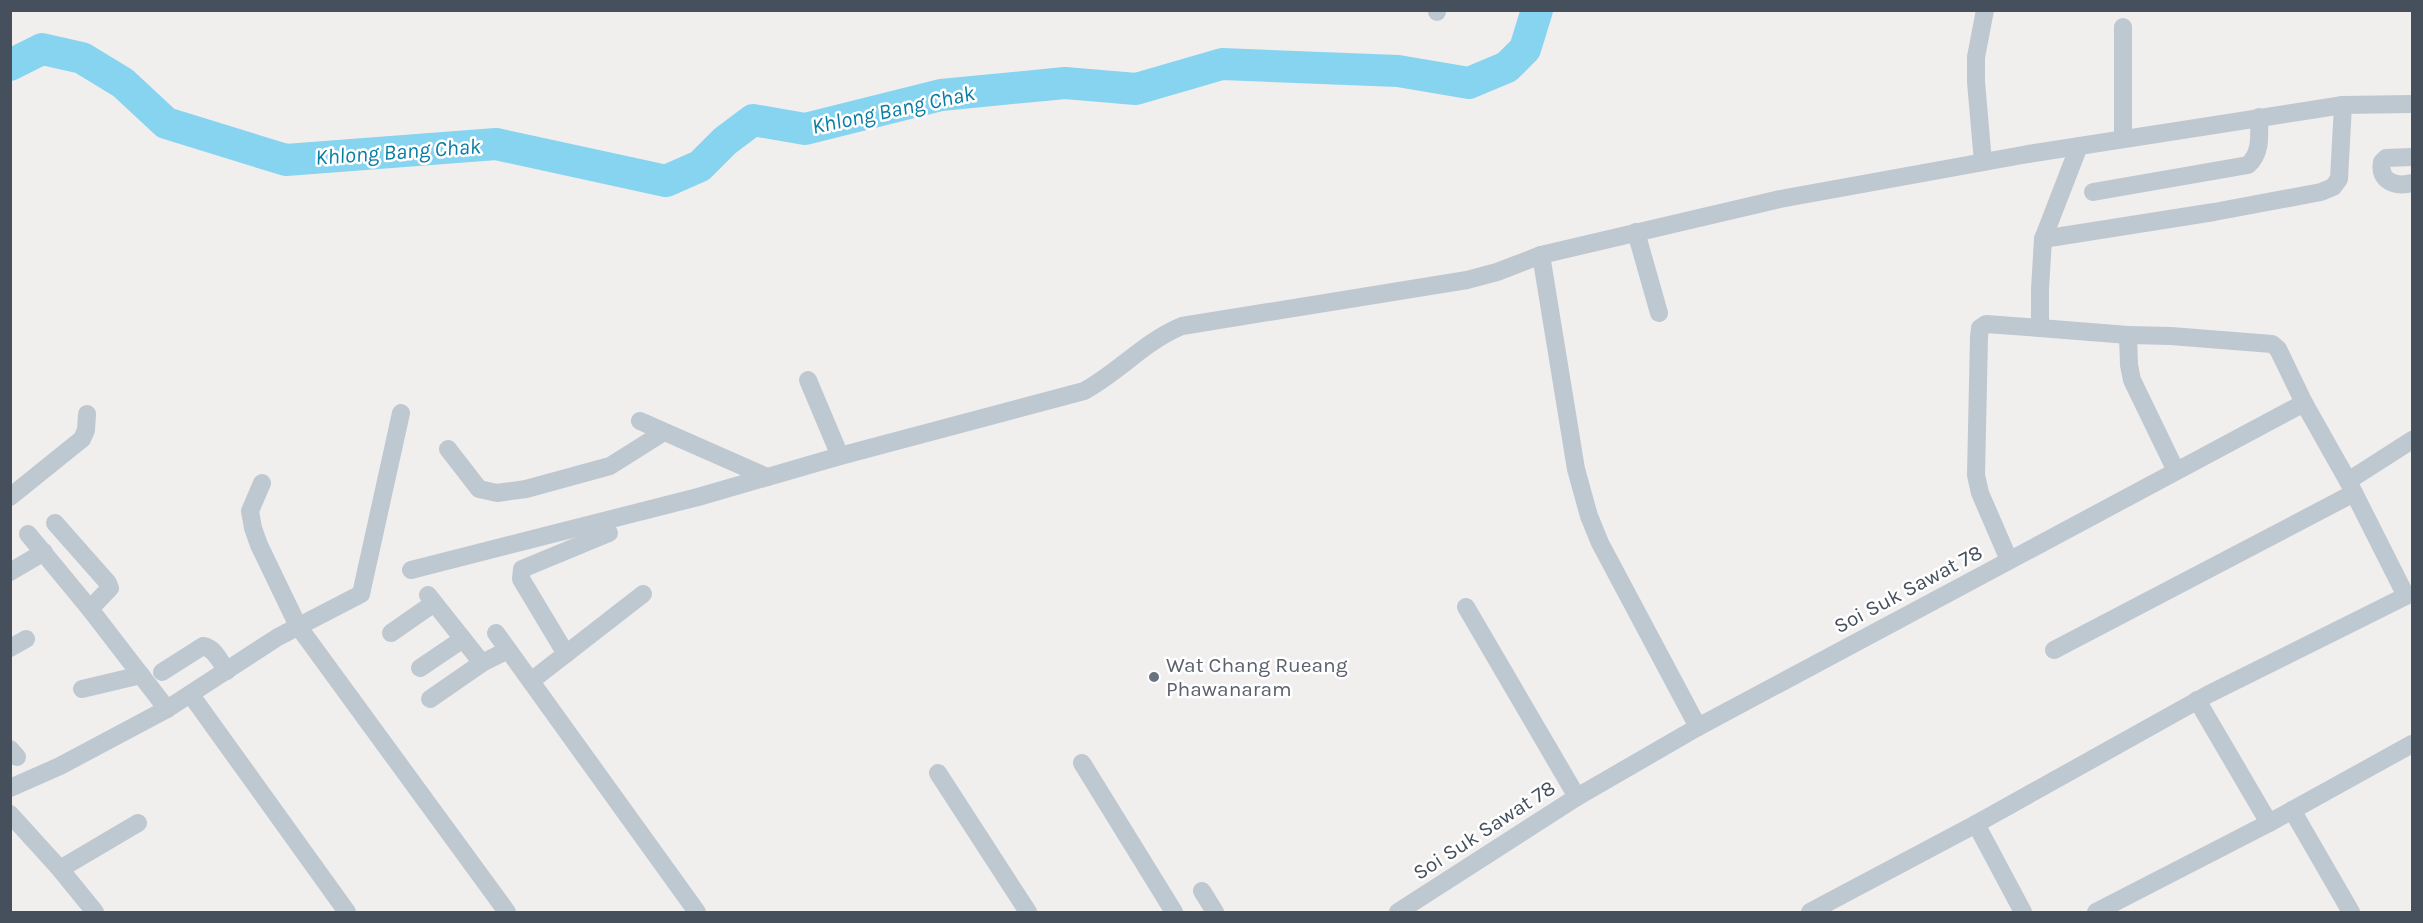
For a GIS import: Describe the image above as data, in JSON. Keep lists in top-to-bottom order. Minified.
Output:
{"streets":{"street":["Soi Suk Sawat 78"]},"water":["Khlong Bang Chak"],"places":["Wat Chang Rueang Phawanaram"]}
